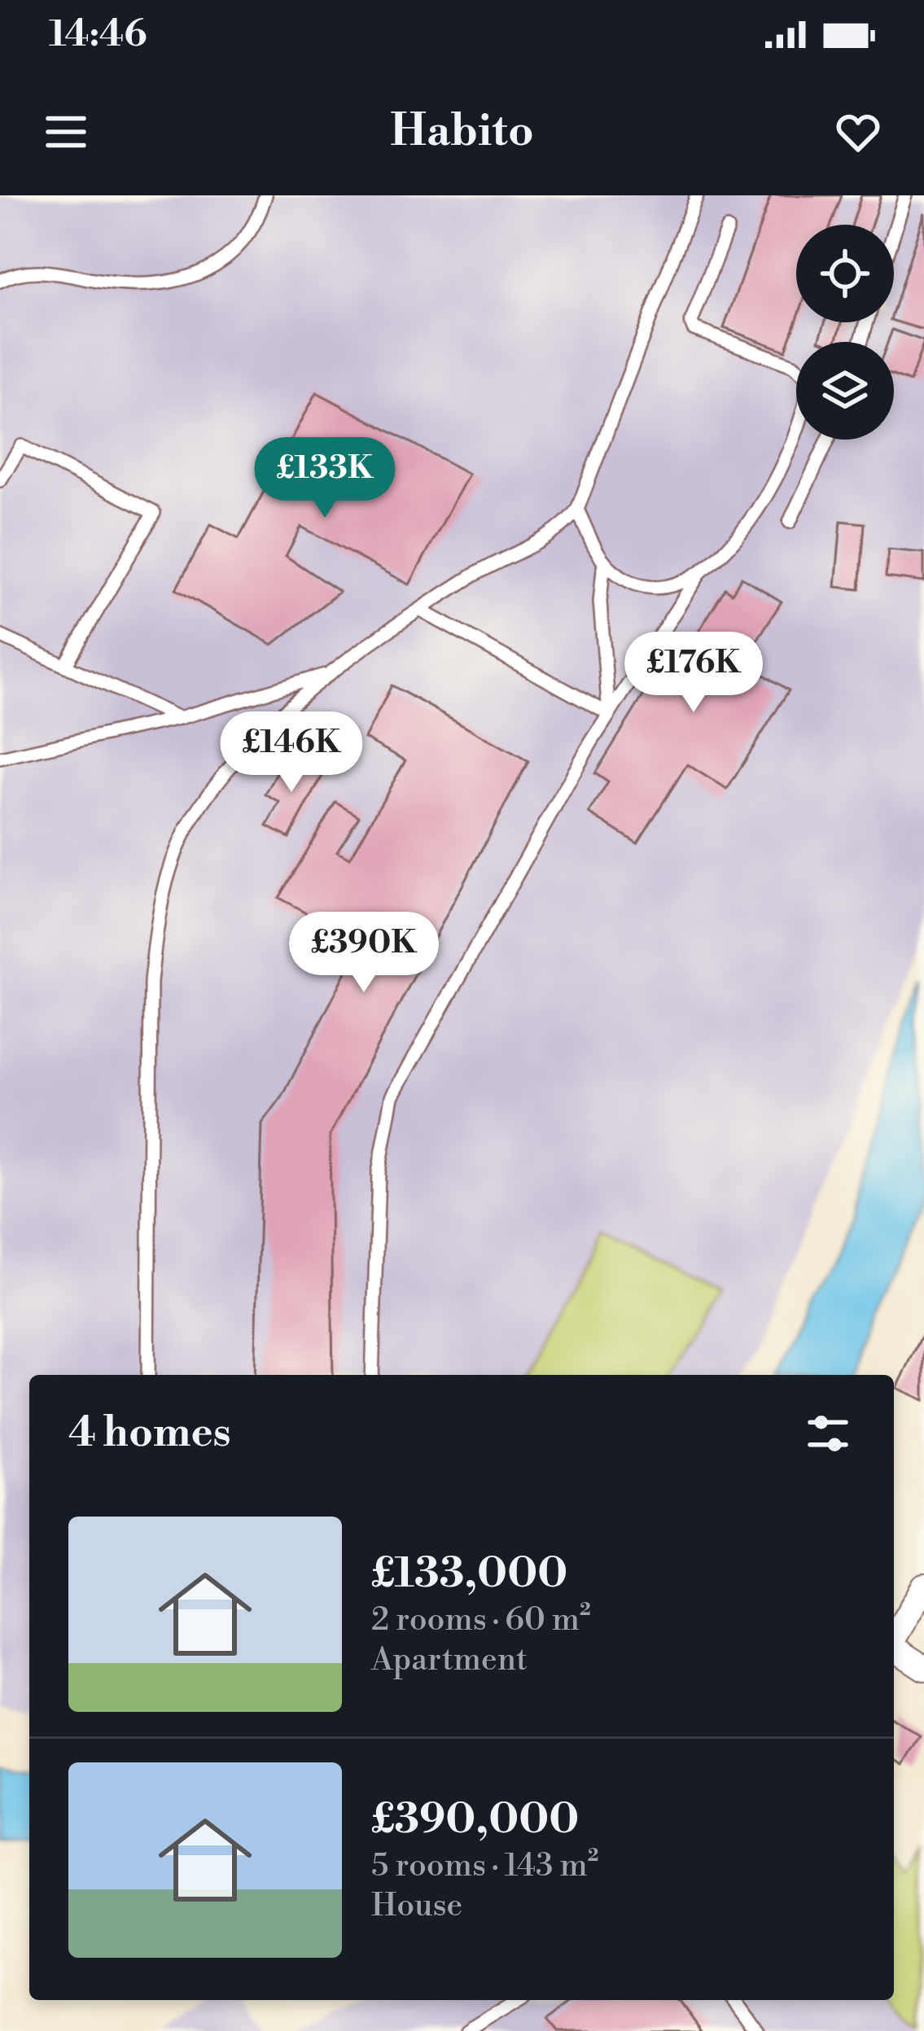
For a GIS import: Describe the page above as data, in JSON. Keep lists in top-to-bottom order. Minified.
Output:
{"page":{"status":"14:46","header":"Habito","price":["£133K","£176K","£146K","£390K"],"heading":"4 homes","list":[{"name":"£133,000","note":"2 rooms · 60 m² · Apartment"},{"name":"£390,000","note":"5 rooms · 143 m² · House"}]}}
